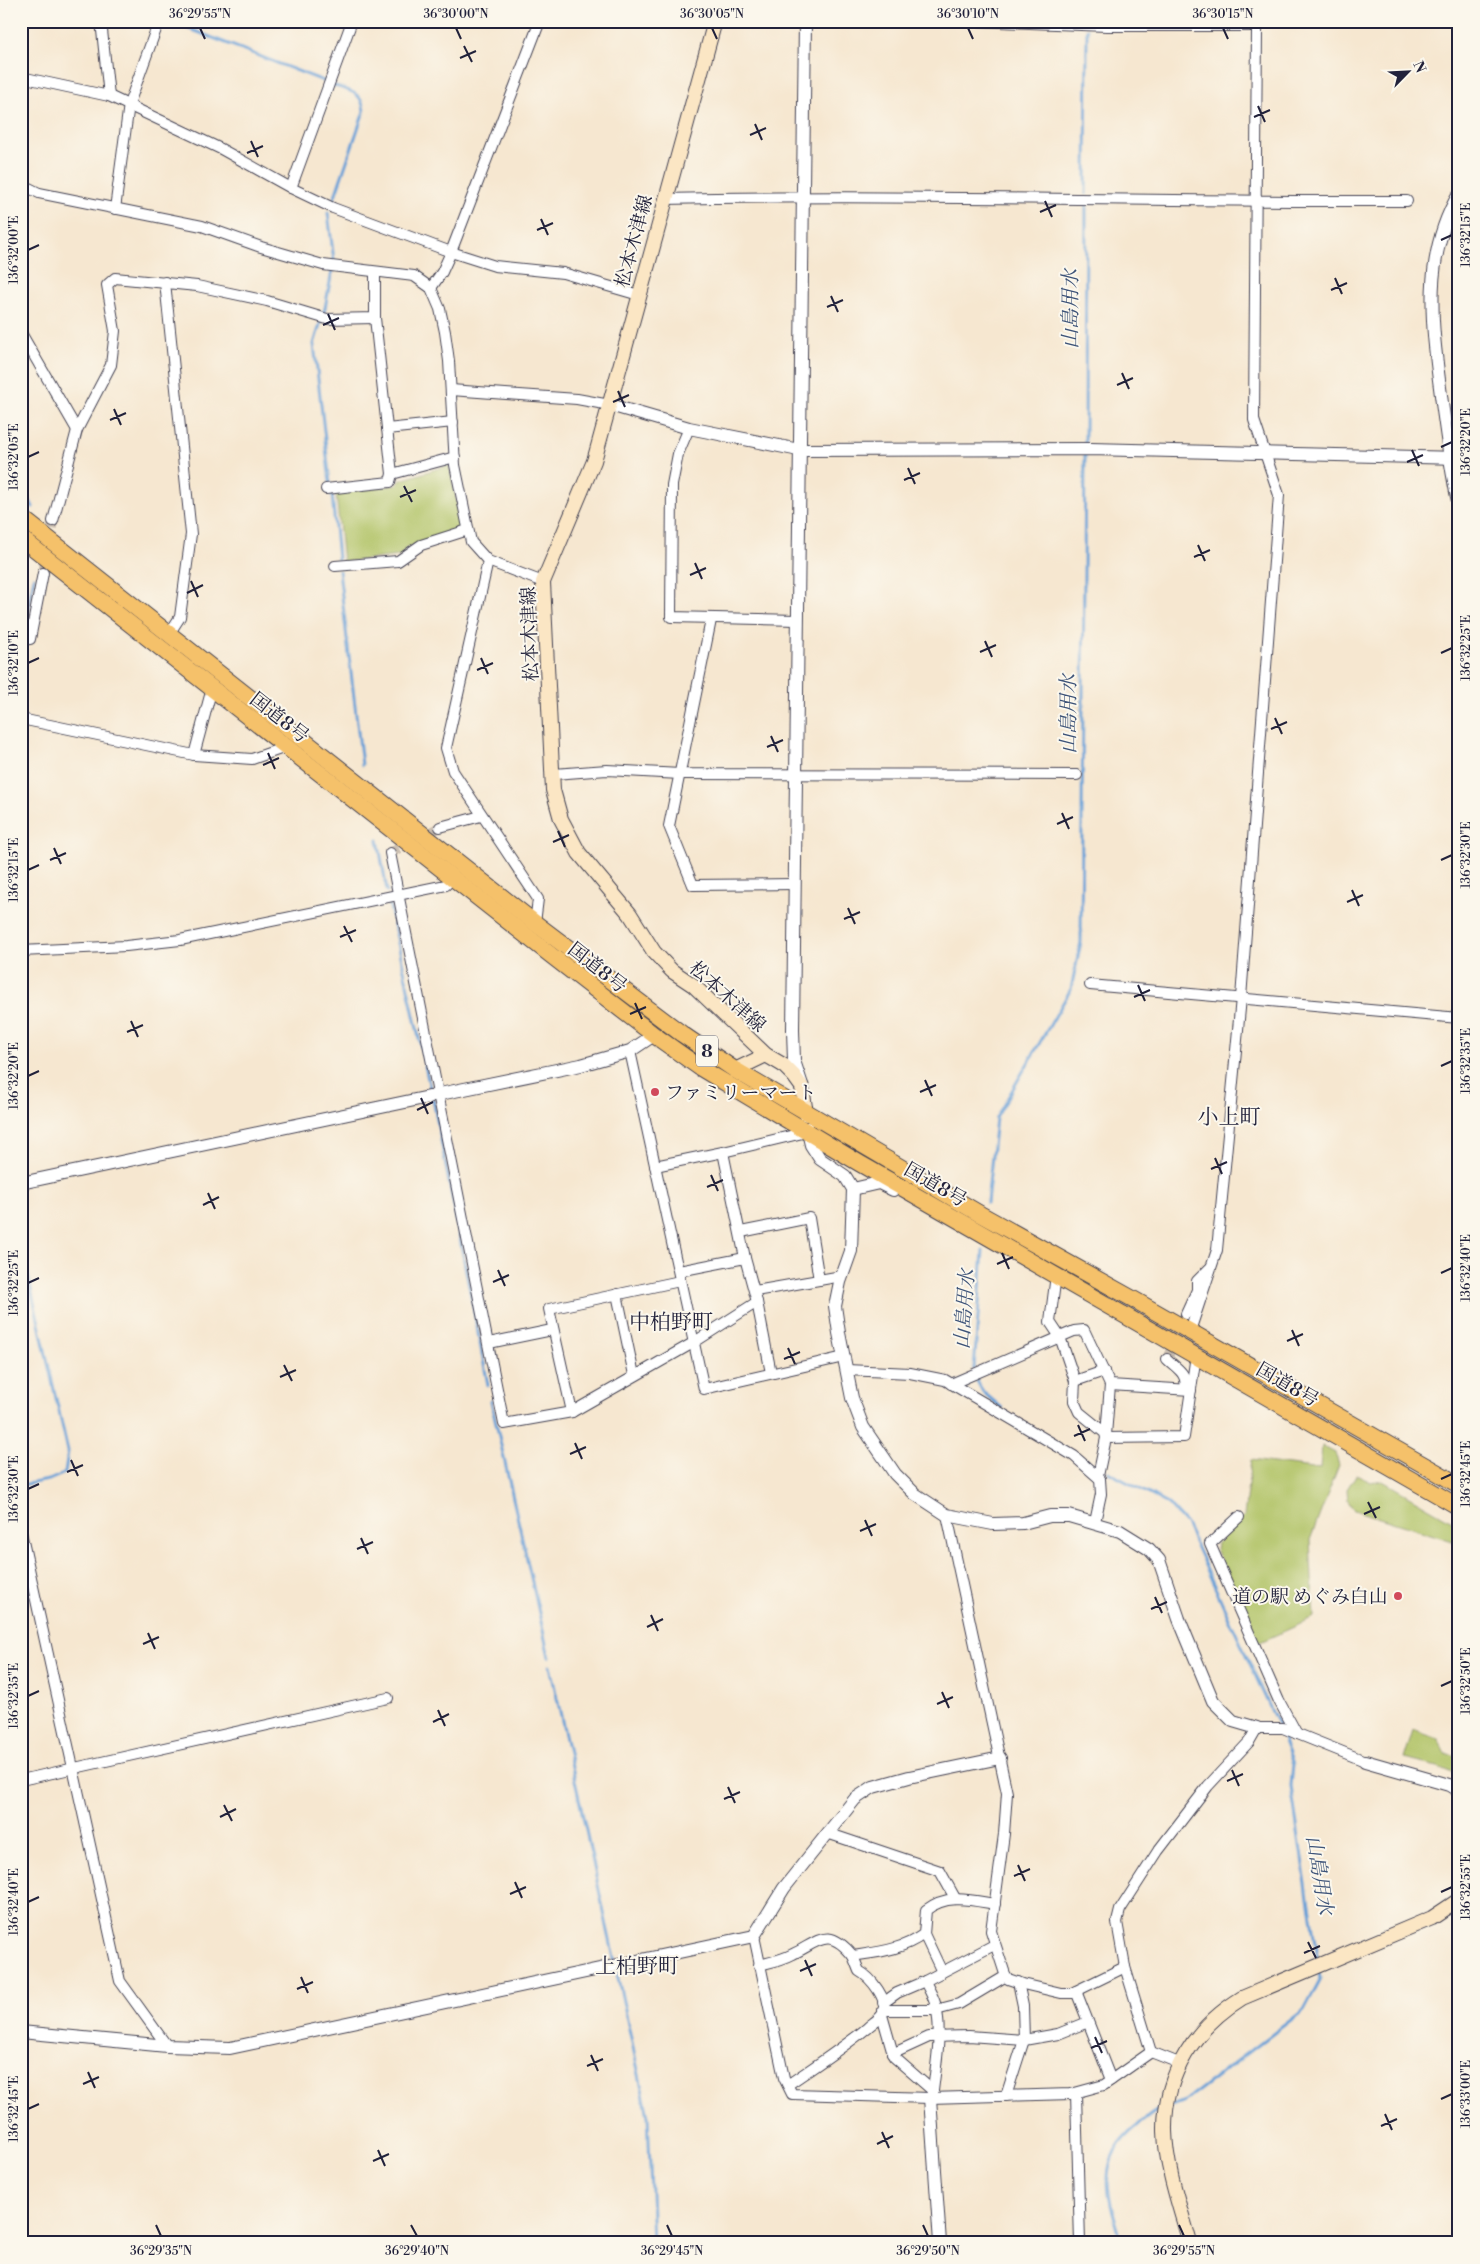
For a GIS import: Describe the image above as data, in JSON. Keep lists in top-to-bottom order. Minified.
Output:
{"streets":{"highway":["国道8号","8"],"main road":["松本木津線"]},"districts":["小上町","中柏野町","上柏野町"],"water":["山島用水"],"places":["ファミリーマート","道の駅 めぐみ白山"],"north":"top right","coordinates":["36°29'55\"N","36°30'00\"N","36°30'05\"N","36°30'10\"N","36°30'15\"N","136°32'15\"E","136°32'00\"E","136°32'20\"E","136°32'05\"E","136°32'25\"E","136°32'10\"E","136°32'30\"E","136°32'35\"E","136°32'40\"E","136°32'45\"E","136°32'50\"E","136°32'55\"E","136°33'00\"E","36°29'35\"N","36°29'40\"N","36°29'45\"N","36°29'50\"N"]}
